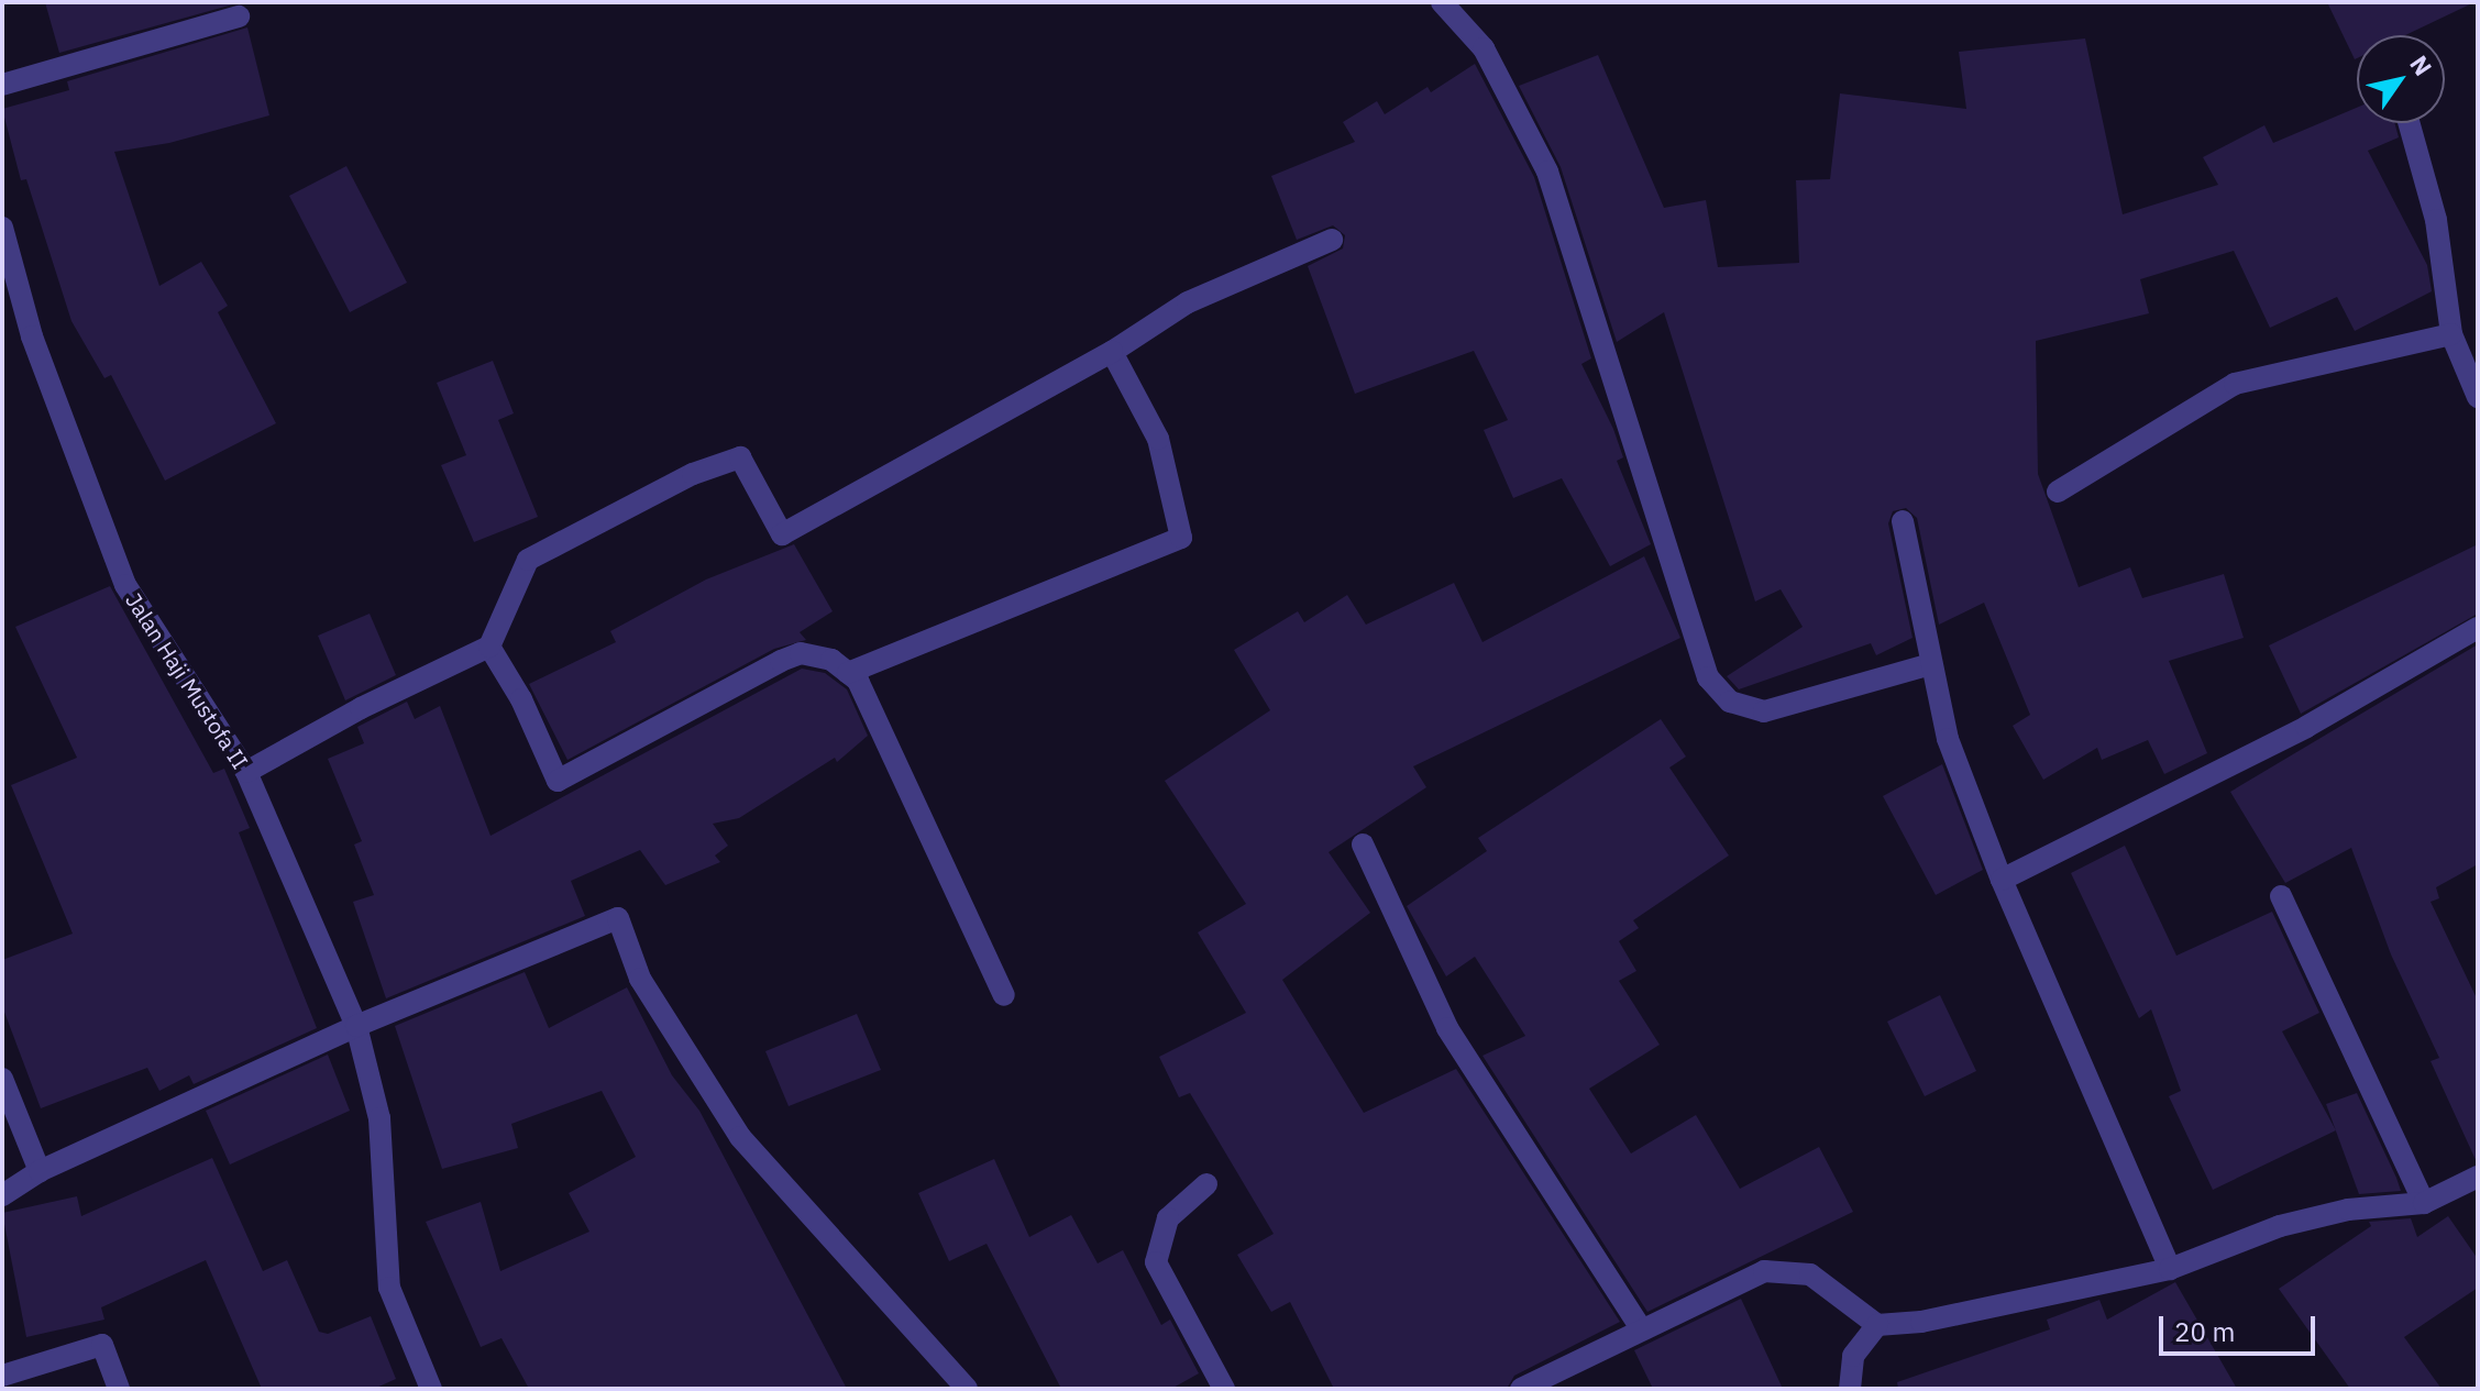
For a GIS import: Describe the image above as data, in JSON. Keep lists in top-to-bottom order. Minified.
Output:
{"streets":{"street":["Jalan Haji Mustofa II"]},"scale_bar":"20 m","north":"top right"}
